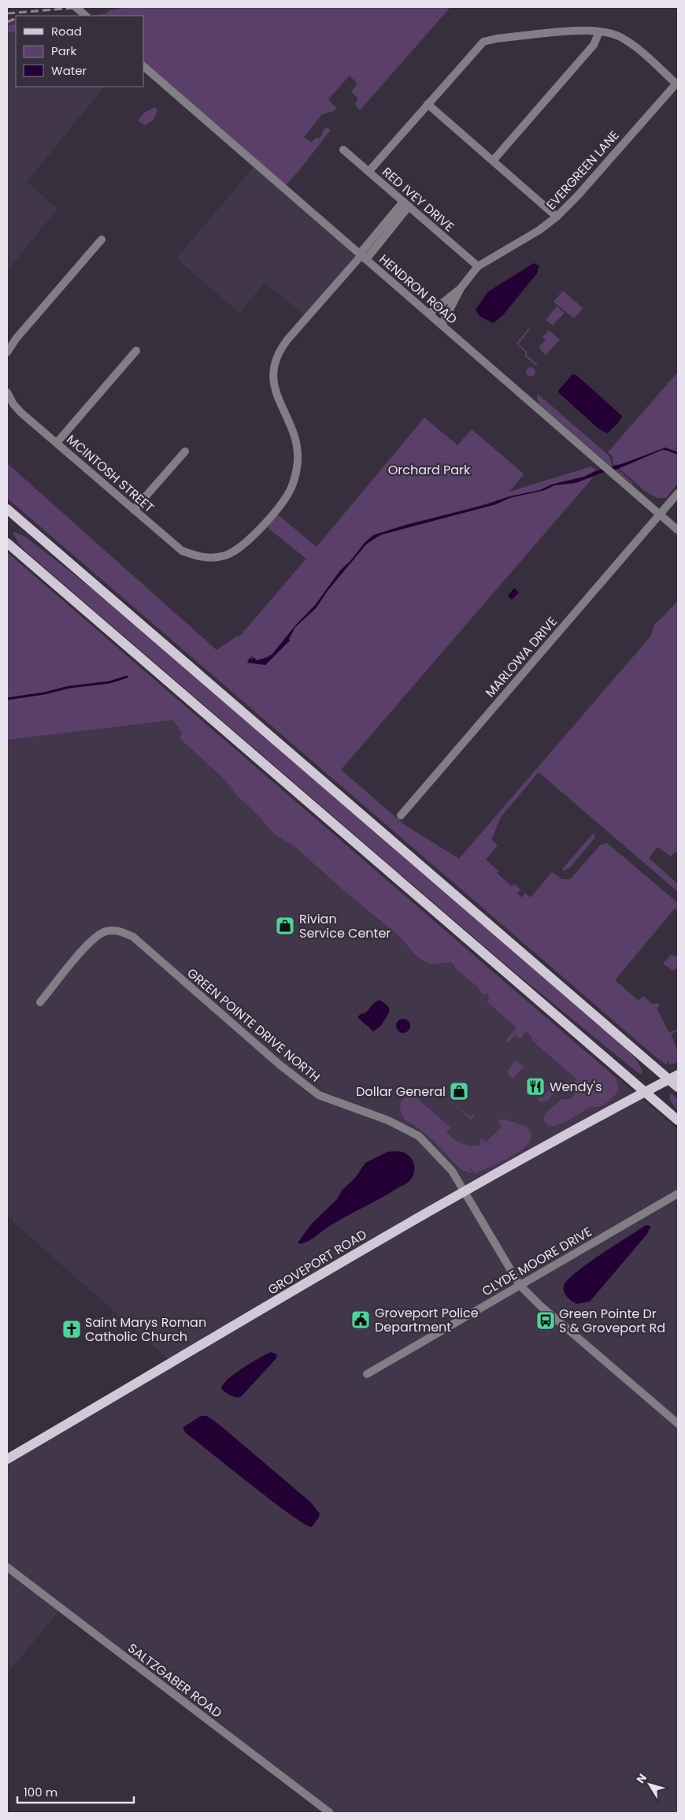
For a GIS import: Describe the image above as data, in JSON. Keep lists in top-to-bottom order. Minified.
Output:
{"streets":{"main road":["GROVEPORT ROAD"],"street":["EVERGREEN LANE","RED IVEY DRIVE","HENDRON ROAD","MCINTOSH STREET","MARLOWA DRIVE","GREEN POINTE DRIVE NORTH","CLYDE MOORE DRIVE","SALTZGABER ROAD"]},"crossings":[["EVERGREEN LANE","RED IVEY DRIVE"],["EVERGREEN LANE","HENDRON ROAD"],["HENDRON ROAD","MCINTOSH STREET"],["HENDRON ROAD","MARLOWA DRIVE"],["GREEN POINTE DRIVE NORTH","CLYDE MOORE DRIVE"],["GREEN POINTE DRIVE NORTH","GROVEPORT ROAD"]],"parks":["Orchard Park"],"places":{"shop":["Rivian Service Center","Dollar General"],"restaurant":["Wendy's"],"public building":["Groveport Police Department"],"bus stop":["Green Pointe Dr S & Groveport Rd"],"church":["Saint Marys Roman Catholic Church"]},"legend":["Road","Park","Water"],"scale_bar":"100 m","north":"top left"}
